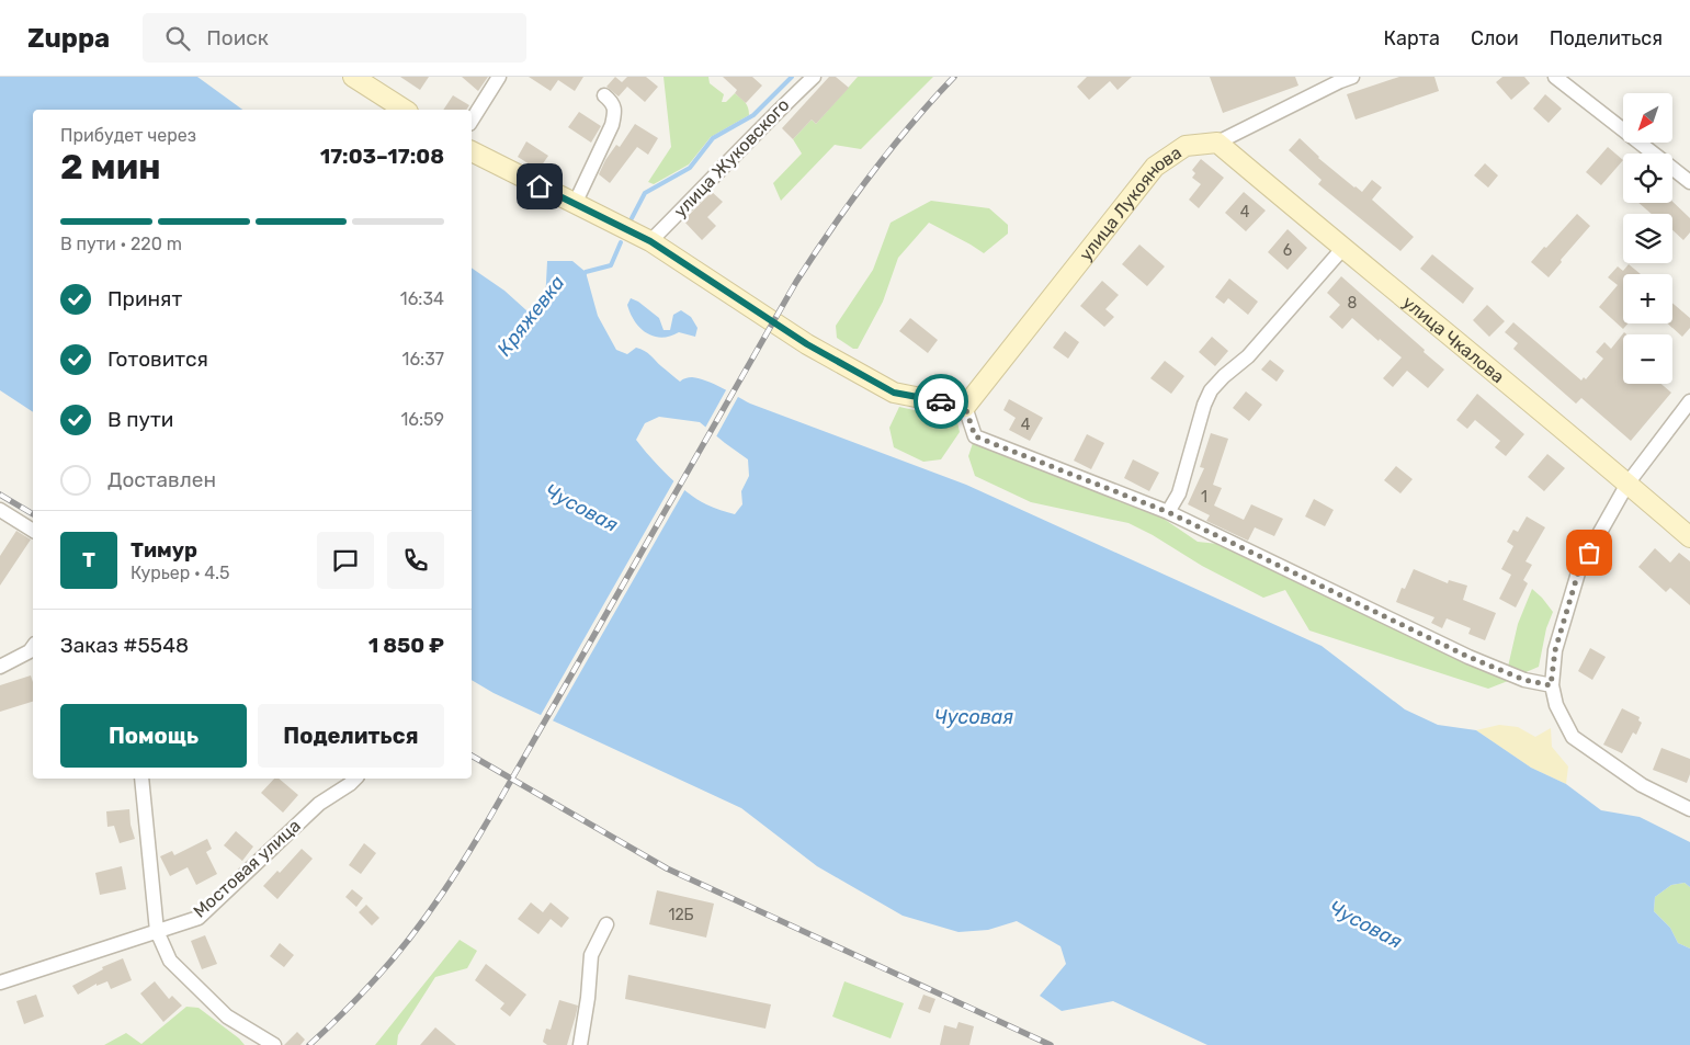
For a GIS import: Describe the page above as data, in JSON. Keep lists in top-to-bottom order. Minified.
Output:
{"streets":{"street":["улица Жуковского","улица Лукоянова","улица Чкалова","Мостовая улица"]},"crossings":[["улица Лукоянова","улица Чкалова"]],"water":["Кряжевка","Чусовая"],"house_numbers":["4","6","8","4","1","12Б"],"north":"bottom left","page":{"header":"Zuppa","search":"Поиск","nav":["Карта","Слои","Поделиться"],"map_buttons":["+","−"],"heading":["2 мин","Прибудет через","17:03–17:08"],"panel":["Тимур","Курьер · 4.5","Заказ #5548","1 850 ₽"],"bar":"В пути · 220 m","list":[["Принят","16:34"],["Готовится","16:37"],["В пути","16:59"],"Доставлен"],"round":"Т","buttons":["Помощь","Поделиться"]}}
